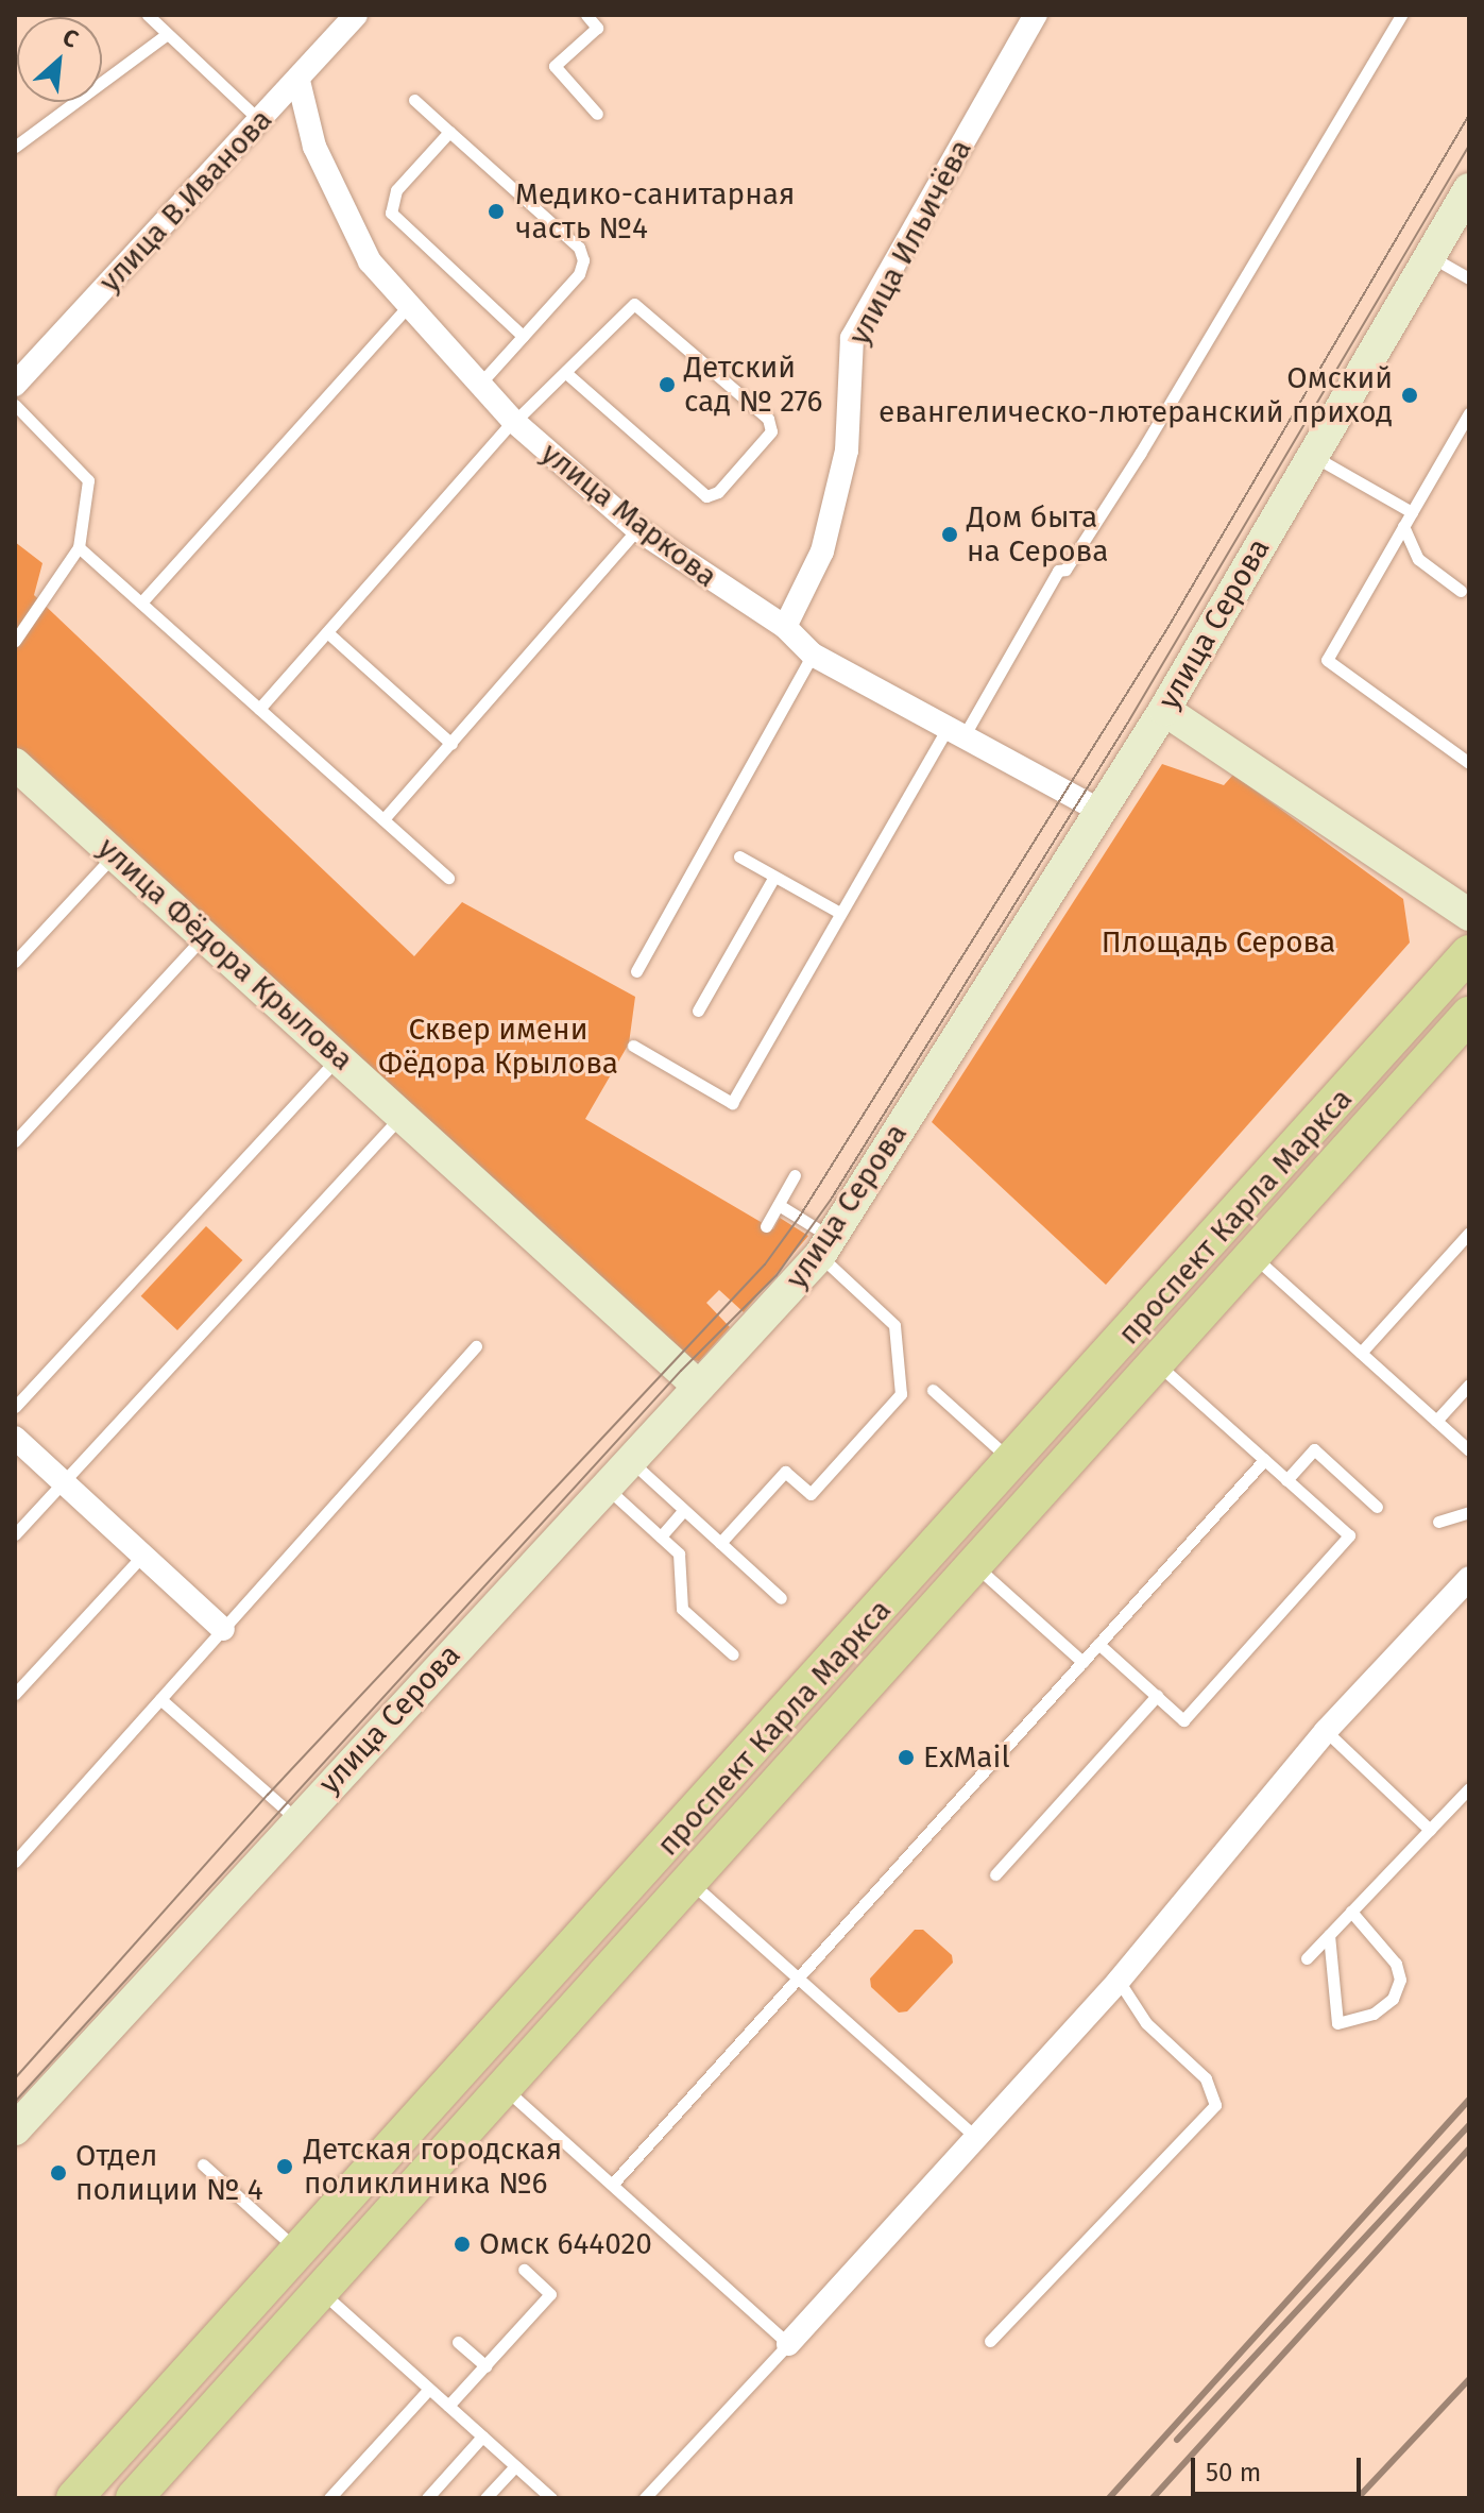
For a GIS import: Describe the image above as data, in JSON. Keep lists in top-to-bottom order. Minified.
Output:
{"streets":{"main road":["проспект Карла Маркса"],"street":["улица В.Иванова","улица Ильичёва","улица Маркова","улица Серова","улица Фёдора Крылова"]},"crossings":[["улица В.Иванова","улица Маркова"],["улица Ильичёва","улица Маркова"],["улица Маркова","улица Серова"],["улица Серова","улица Фёдора Крылова"]],"parks":["Площадь Серова","Сквер имени Фёдора Крылова"],"places":["Медико-санитарная часть №4","Детский сад № 276","Омский евангелическо-лютеранский приход","Дом быта на Серова","ExMail","Детская городская поликлиника №6","Отдел полиции № 4","Омск 644020"],"scale_bar":"50 m","north":"top right"}
